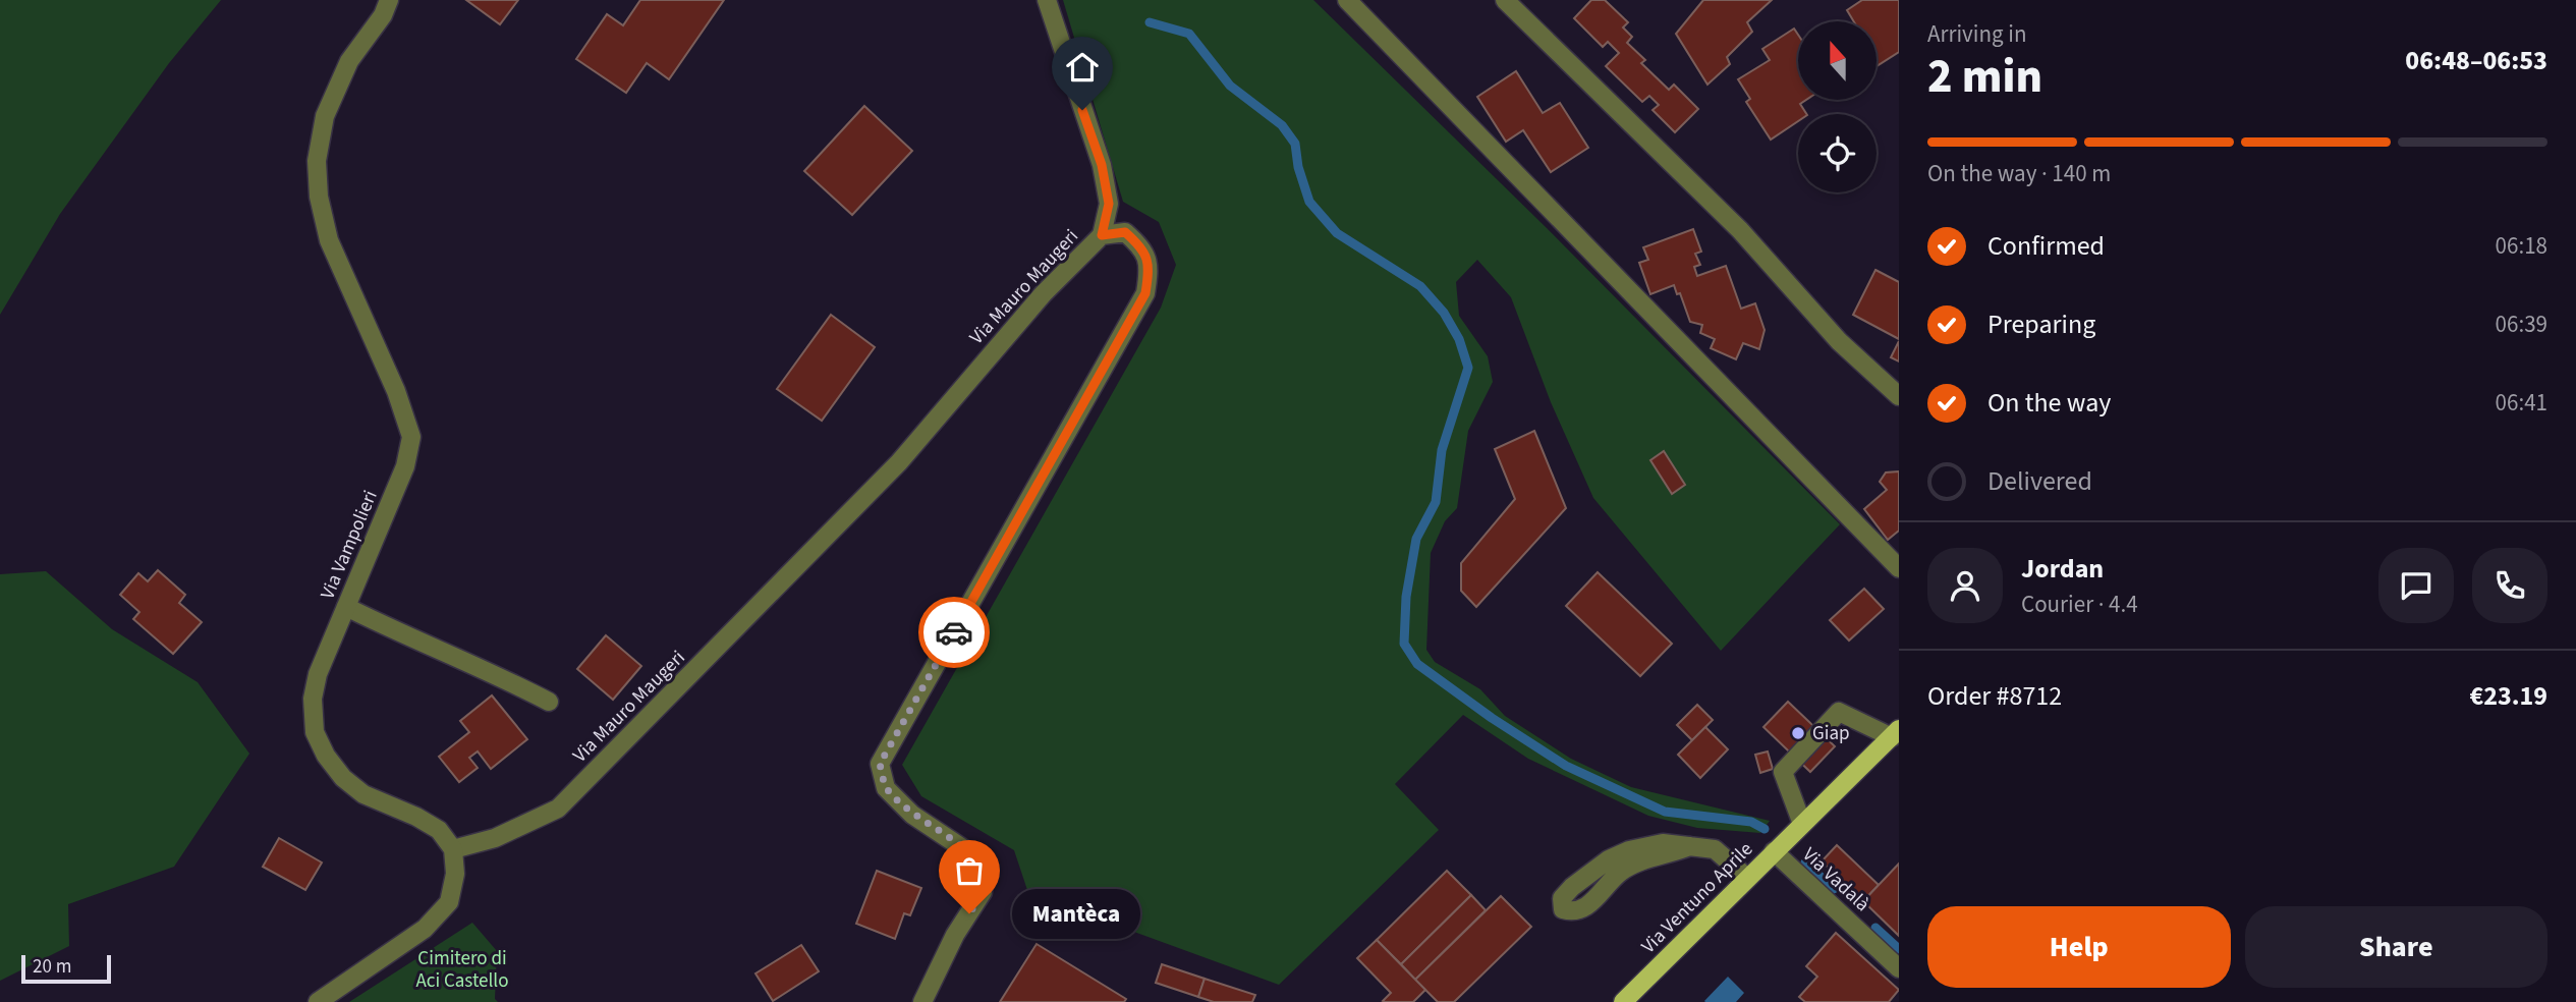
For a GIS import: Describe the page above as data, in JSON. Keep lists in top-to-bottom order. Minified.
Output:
{"streets":{"main road":["Via Ventuno Aprile"],"street":["Via Mauro Maugeri","Via Vampolieri","Via Vadalà"]},"crossings":[["Via Mauro Maugeri","Via Vampolieri"],["Via Vadalà","Via Ventuno Aprile"]],"parks":["Cimitero di Aci Castello"],"places":["Giap","Mantèca"],"scale_bar":"20 m","north":"top","page":{"heading":["2 min","Arriving in","06:48–06:53"],"panel":["Jordan","Courier · 4.4","Order #8712","€23.19"],"bar":"On the way · 140 m","list":[["Confirmed","06:18"],["Preparing","06:39"],["On the way","06:41"],"Delivered"],"bubble":"Mantèca","buttons":["Help","Share"],"scale":"20 m"}}
